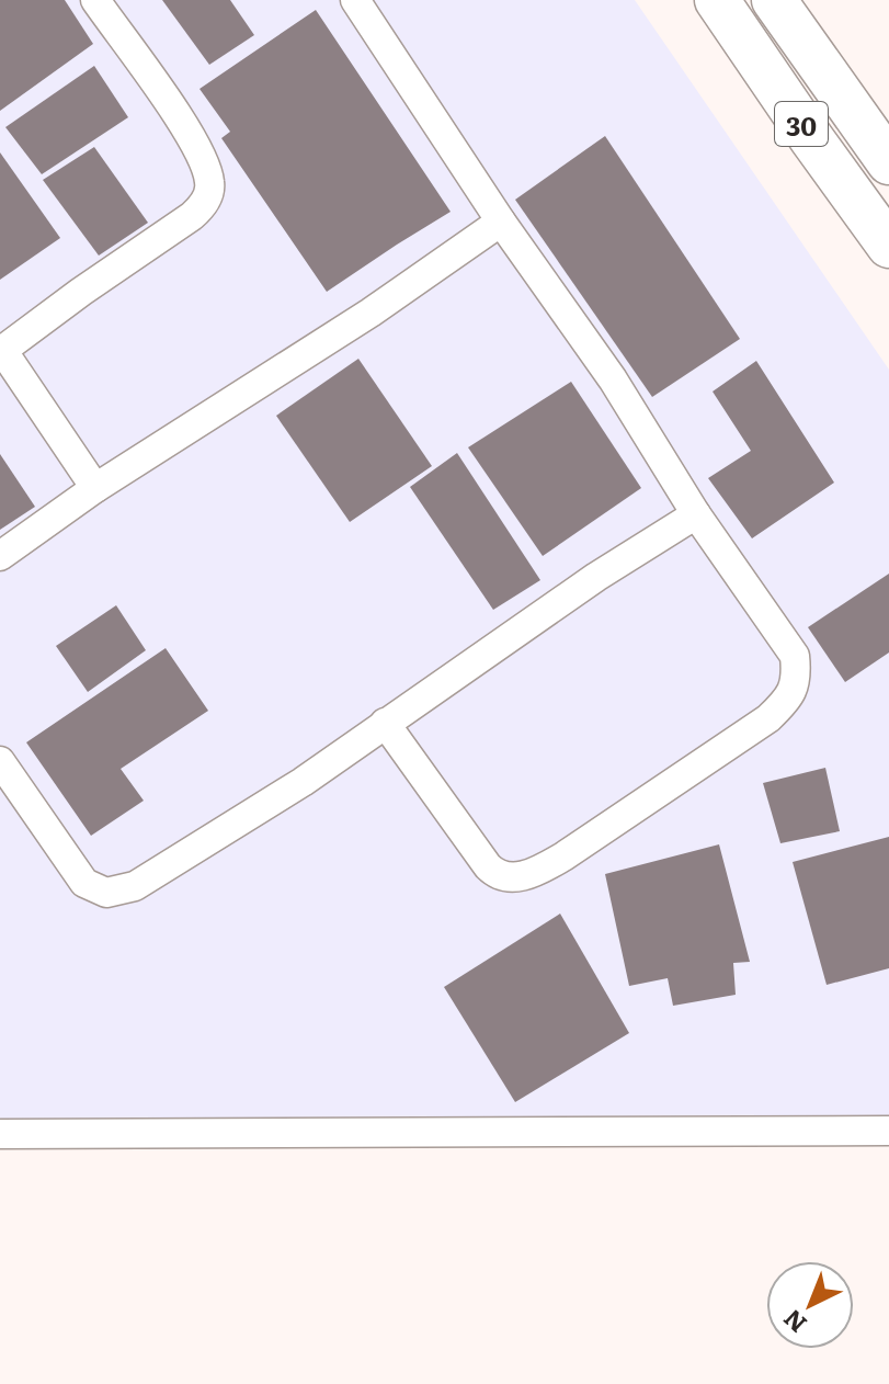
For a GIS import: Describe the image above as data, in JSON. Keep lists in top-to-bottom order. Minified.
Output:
{"streets":{"highway":["30"]},"north":"bottom left"}
